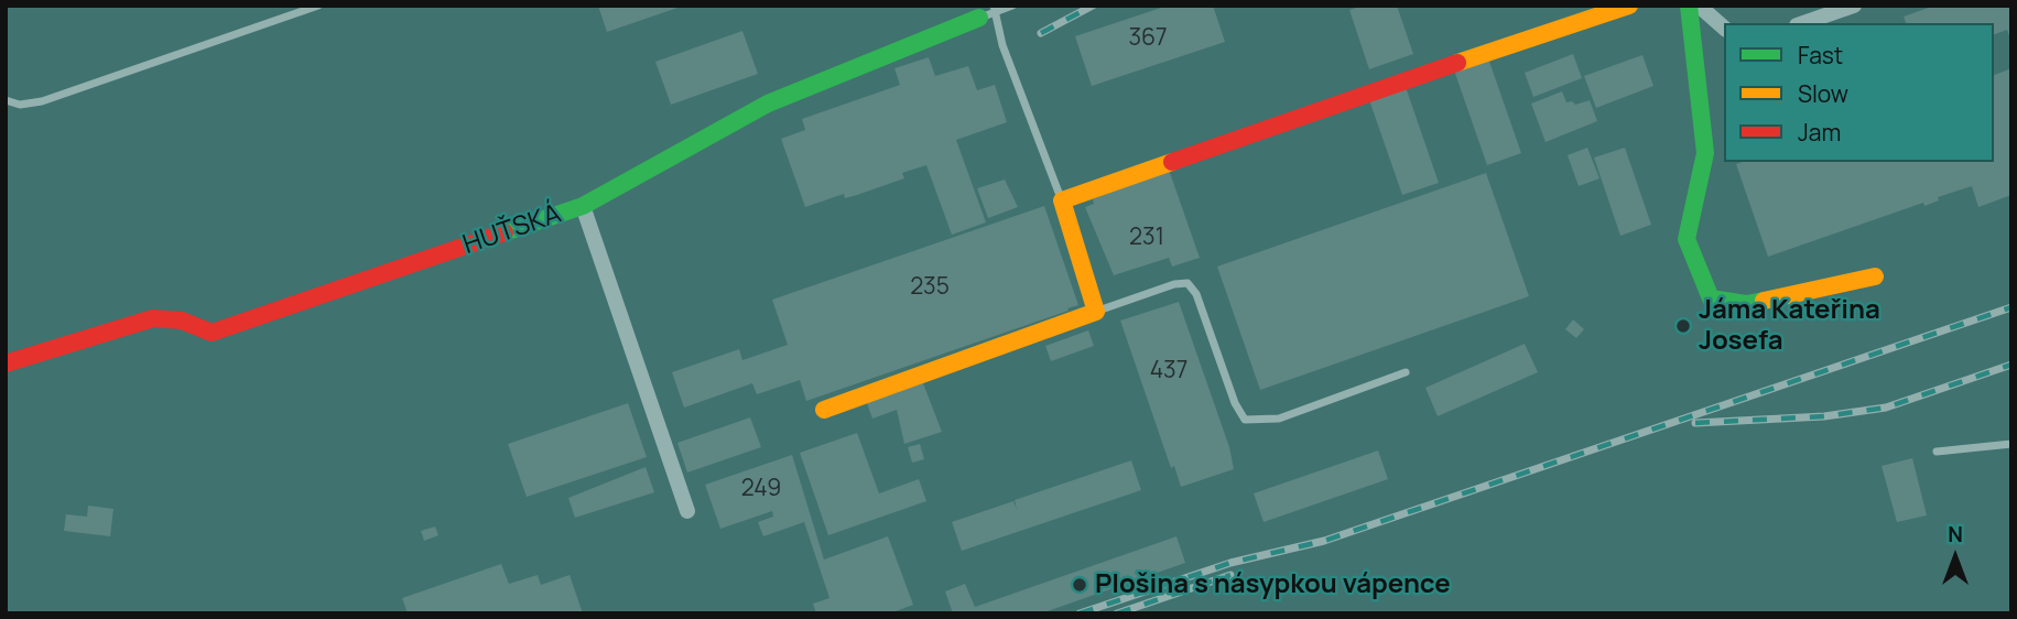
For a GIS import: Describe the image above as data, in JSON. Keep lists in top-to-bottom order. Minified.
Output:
{"streets":{"street":["HUŤSKÁ"]},"places":["Jáma Kateřina Josefa","Plošina s násypkou vápence"],"house_numbers":["367","231","235","437","249"],"legend":["Fast","Slow","Jam"],"north":"top"}
